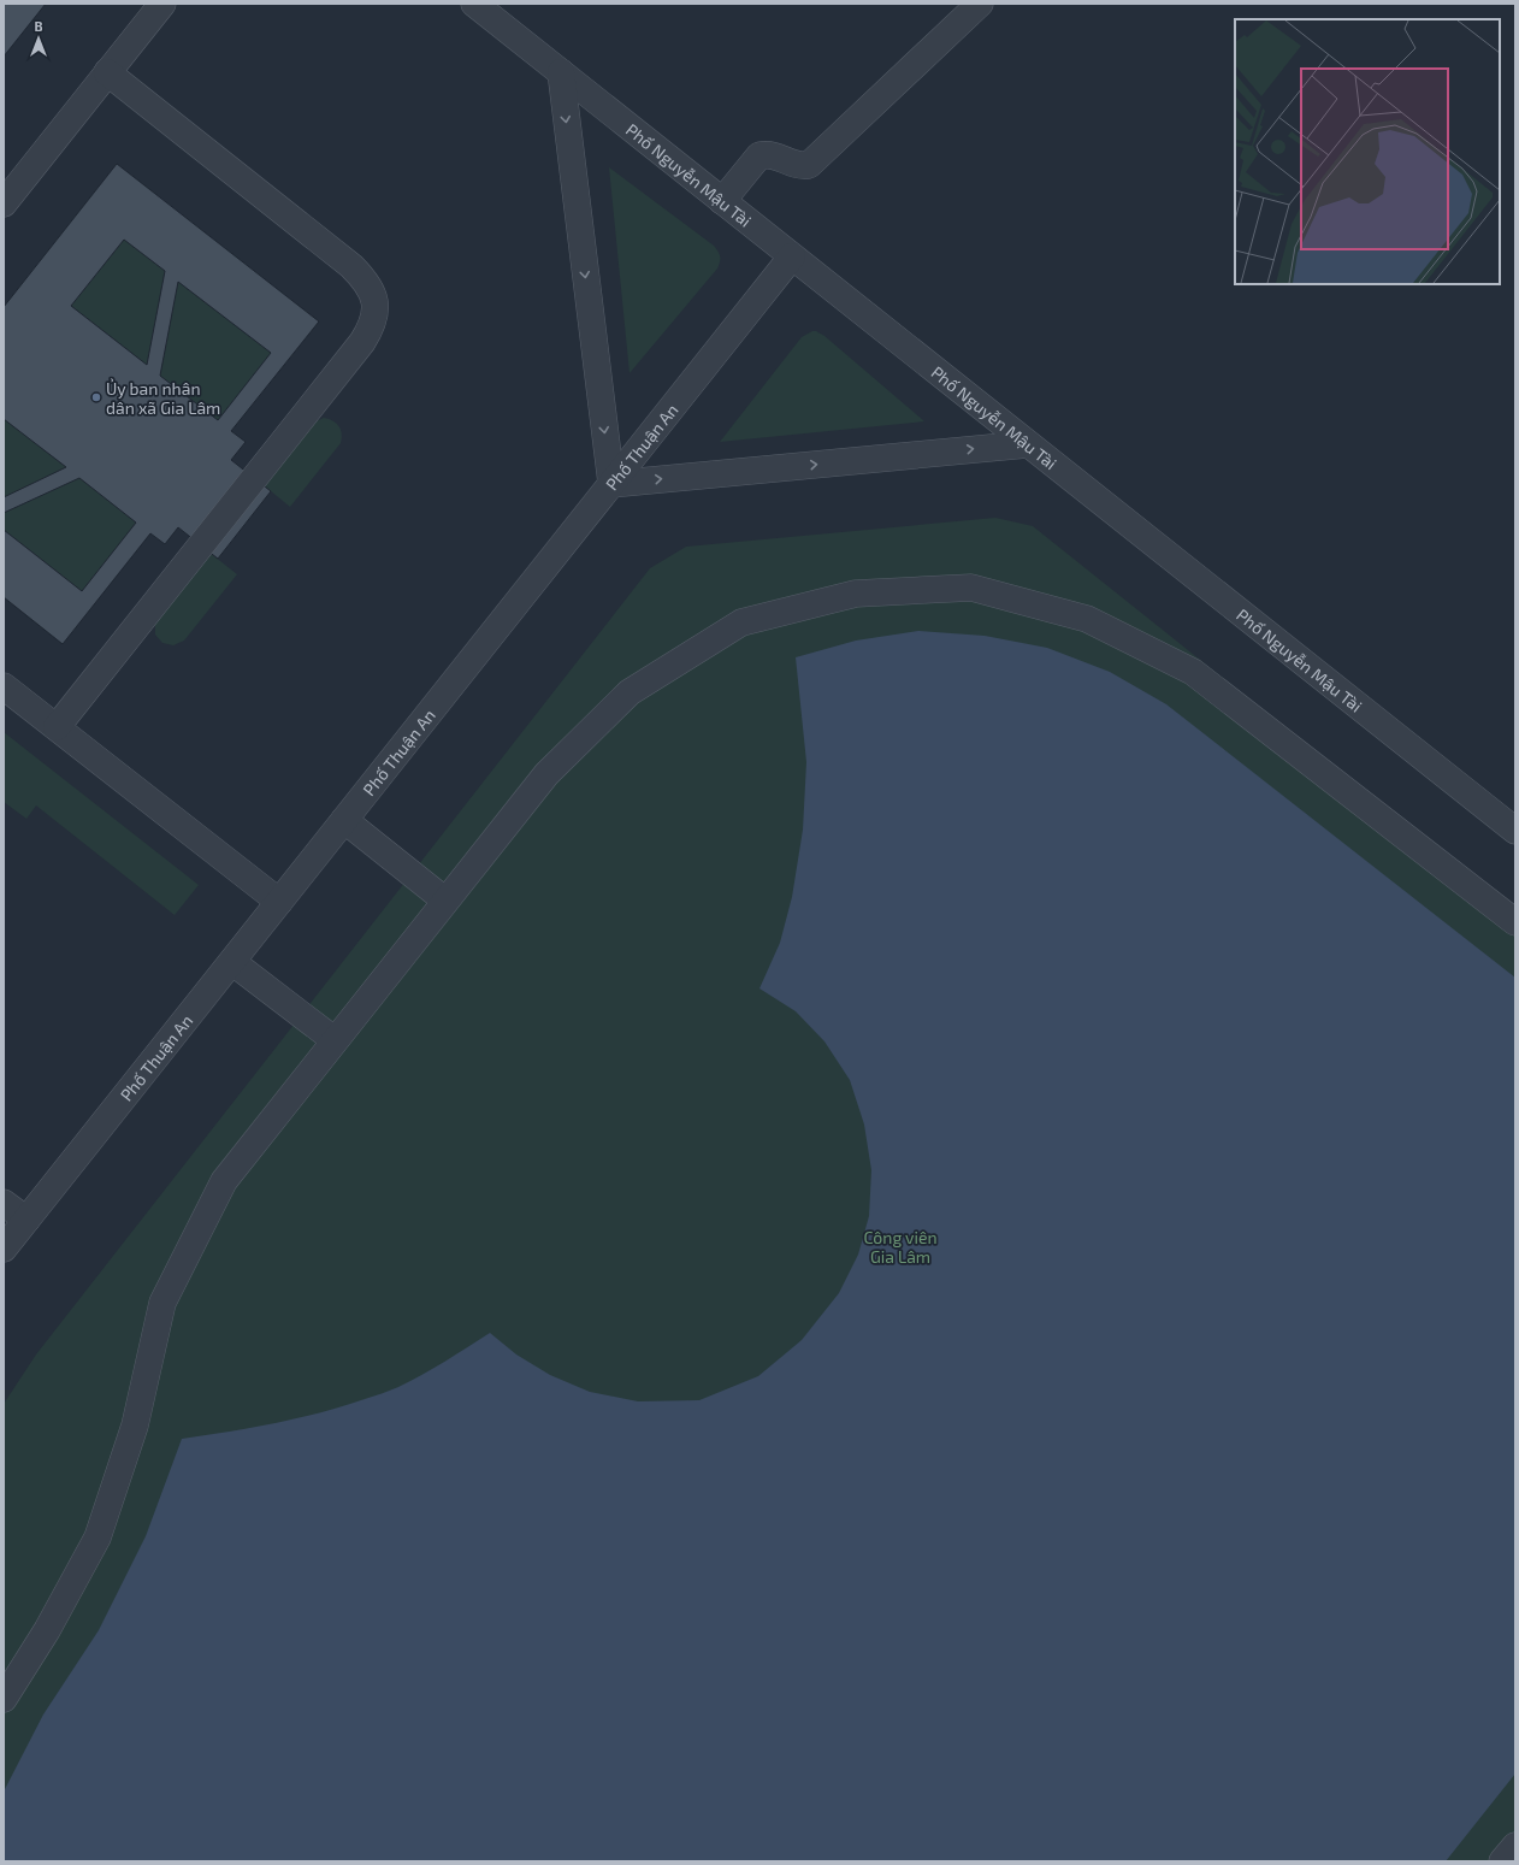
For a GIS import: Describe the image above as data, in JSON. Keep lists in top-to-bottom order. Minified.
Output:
{"streets":{"street":["Phố Nguyễn Mậu Tài","Phố Thuận An"]},"crossings":[["Phố Nguyễn Mậu Tài","Phố Thuận An"]],"parks":["Công viên Gia Lâm"],"places":["Ủy ban nhân dân xã Gia Lâm"],"north":"top"}
